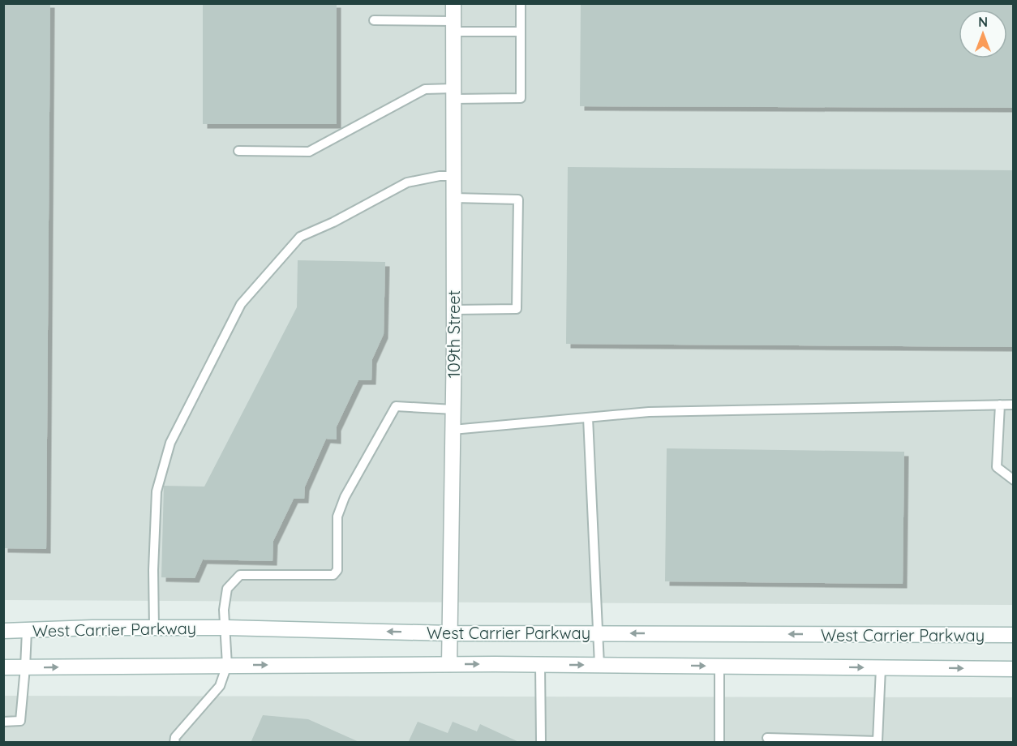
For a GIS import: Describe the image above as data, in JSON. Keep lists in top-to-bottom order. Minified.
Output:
{"streets":{"main road":["109th Street","West Carrier Parkway"]},"crossings":[["109th Street","West Carrier Parkway"]],"north":"top"}
